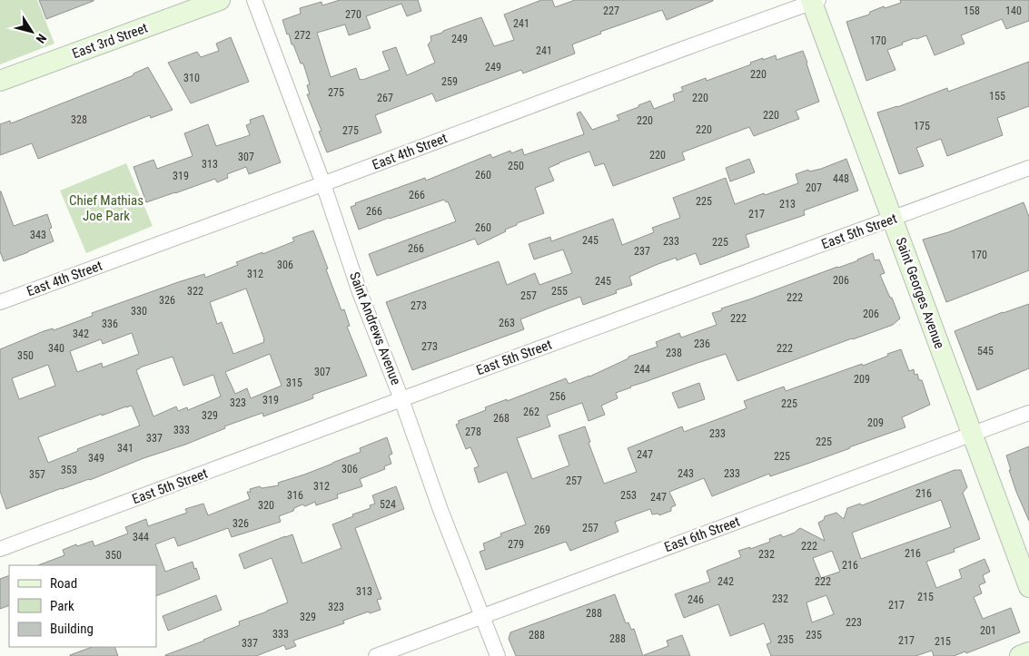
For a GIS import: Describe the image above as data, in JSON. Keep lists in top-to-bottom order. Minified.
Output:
{"streets":{"street":["East 3rd Street","East 4th Street","East 5th Street","Saint Georges Avenue","Saint Andrews Avenue","East 6th Street"]},"crossings":[["East 4th Street","Saint Georges Avenue"],["East 4th Street","Saint Andrews Avenue"],["East 5th Street","Saint Georges Avenue"],["East 5th Street","Saint Andrews Avenue"],["Saint Georges Avenue","East 6th Street"],["Saint Andrews Avenue","East 6th Street"]],"parks":["Chief Mathias Joe Park"],"house_numbers":["227","158","140","270","241","272","249","170","241","249","220","310","259","275","155","267","220","220","328","220","175","220","275","220","307","313","250","260","319","448","207","266","225","213","266","217","260","343","245","233","225","266","237","170","306","312","206","245","322","255","257","222","326","273","330","206","222","263","336","342","236","273","340","222","545","238","350","244","307","209","315","256","319","323","225","262","329","268","209","333","278","233","337","225","341","247","225","349","306","353","243","233","357","257","312","216","316","253","247","524","320","326","257","269","344","279","222","216","232","350","216","242","222","313","215","232","246","217","323","288","329","223","201","333","288","235","288","235","217","215","337"],"legend":["Road","Park","Building"],"north":"bottom right"}
